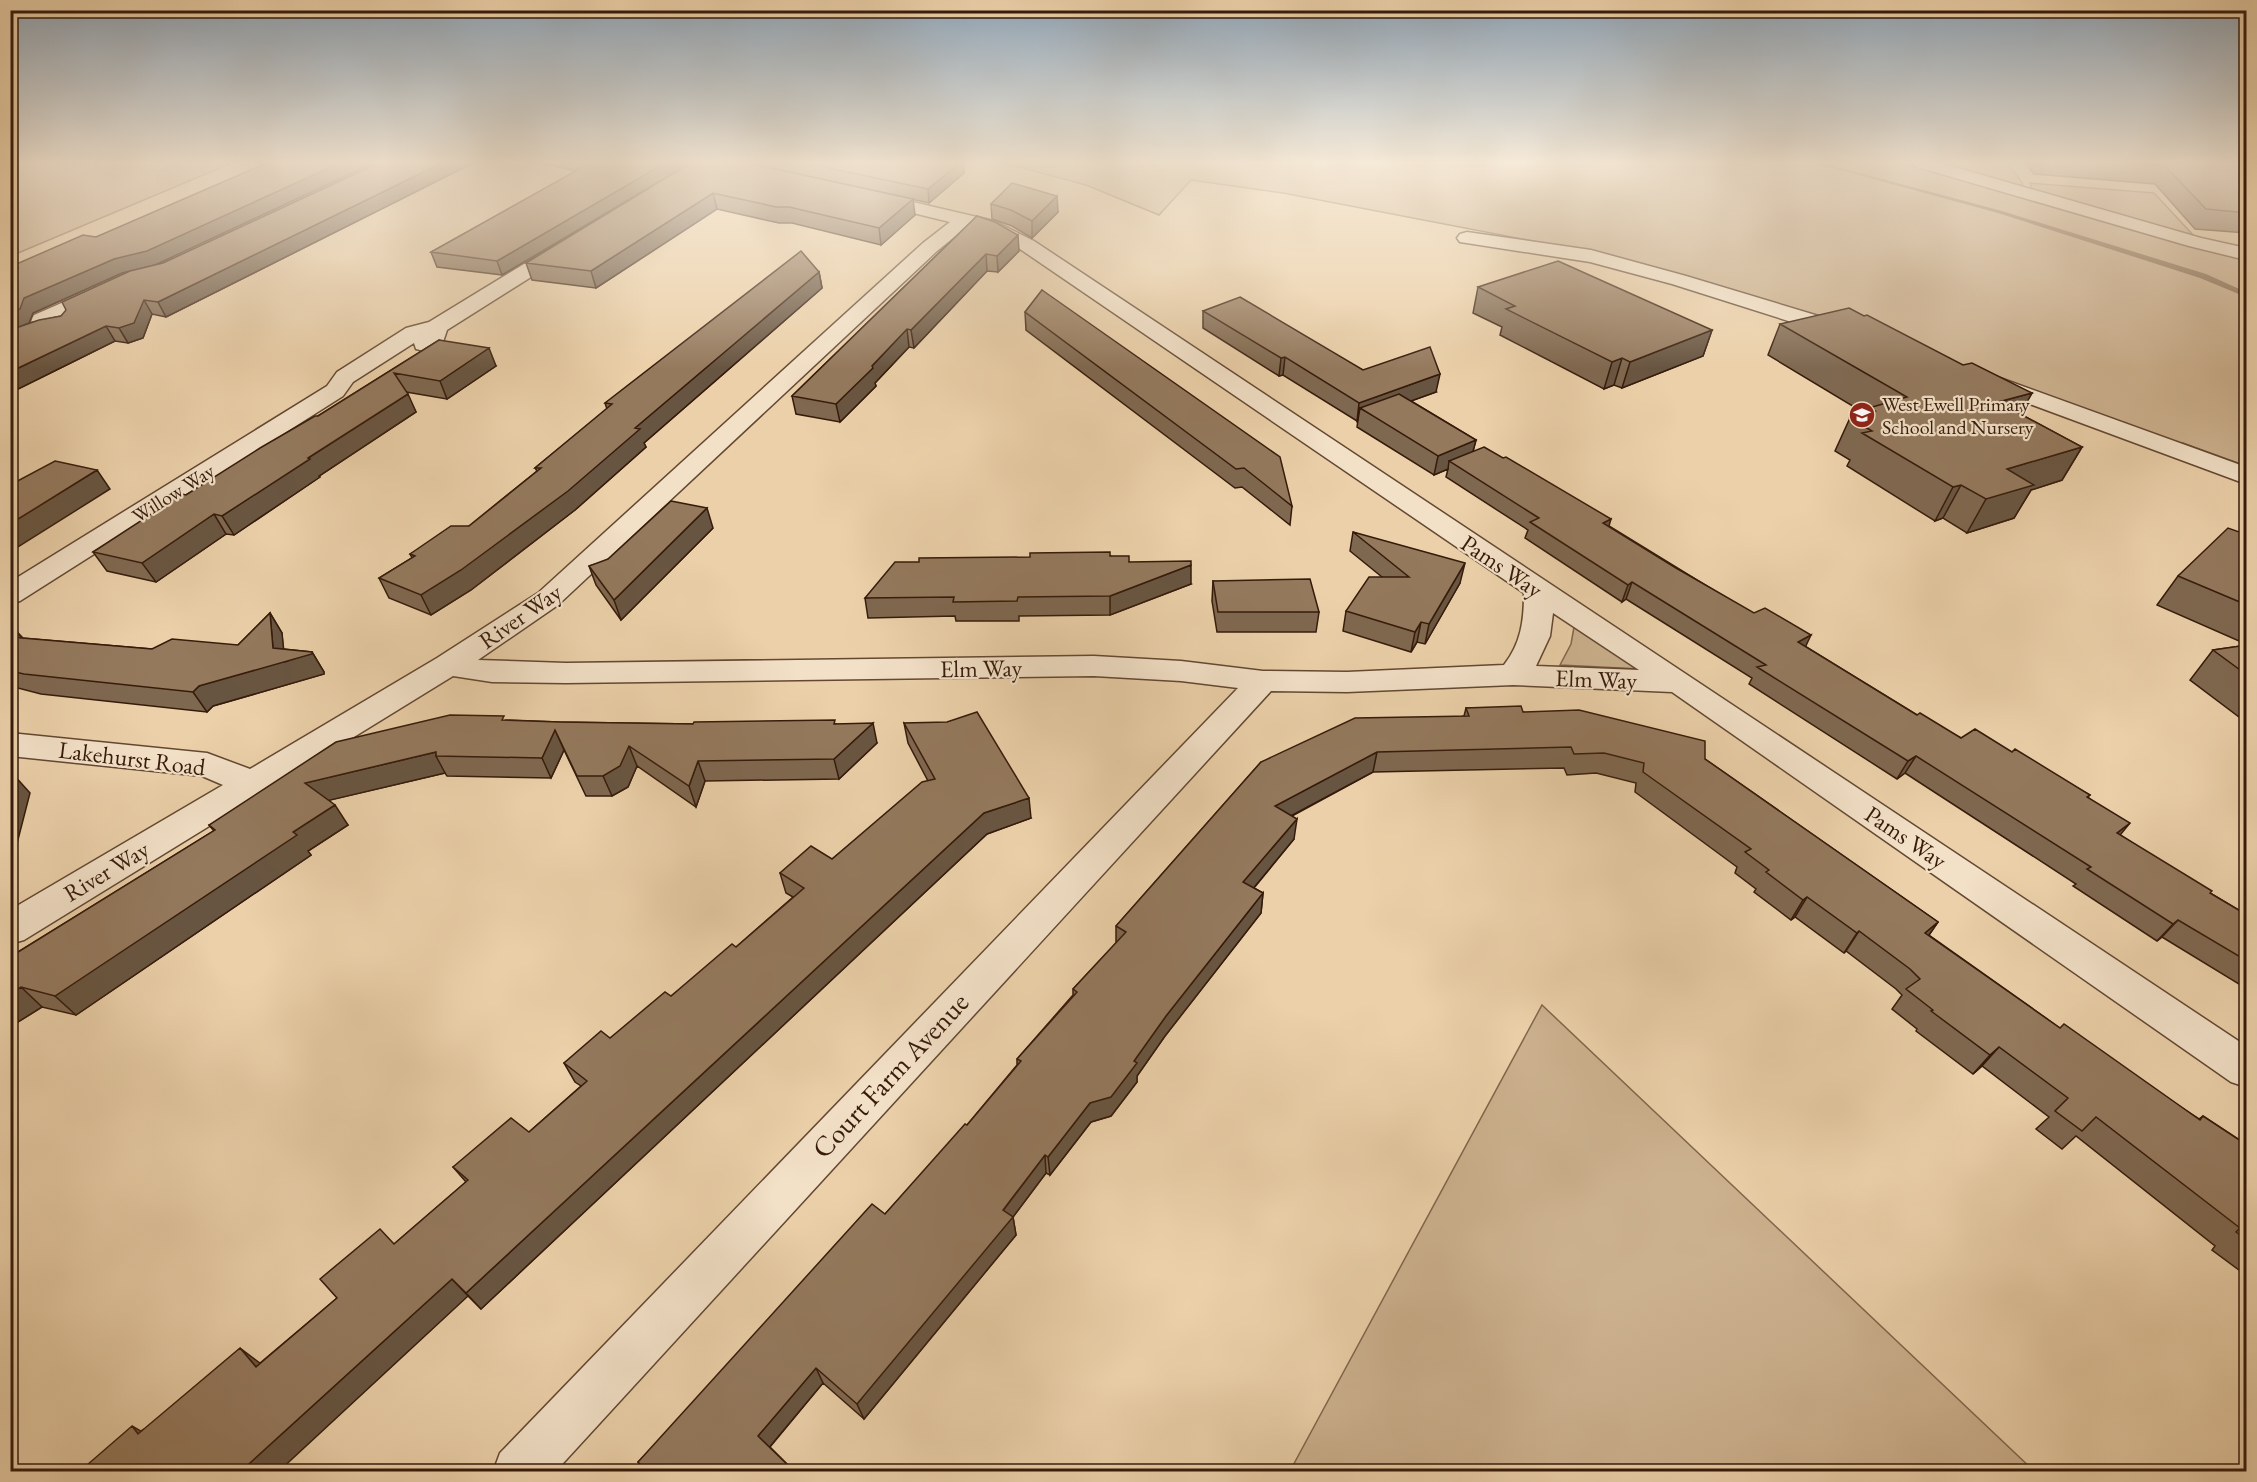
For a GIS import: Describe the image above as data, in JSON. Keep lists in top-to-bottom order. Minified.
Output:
{"streets":{"street":["Willow Way","Pams Way","River Way","Elm Way","Lakehurst Road","Court Farm Avenue"]},"crossings":[["Pams Way","Elm Way"],["River Way","Elm Way"],["River Way","Lakehurst Road"],["Elm Way","Court Farm Avenue"]],"places":{"school or university":["West Ewell Primary School and Nursery"]}}
